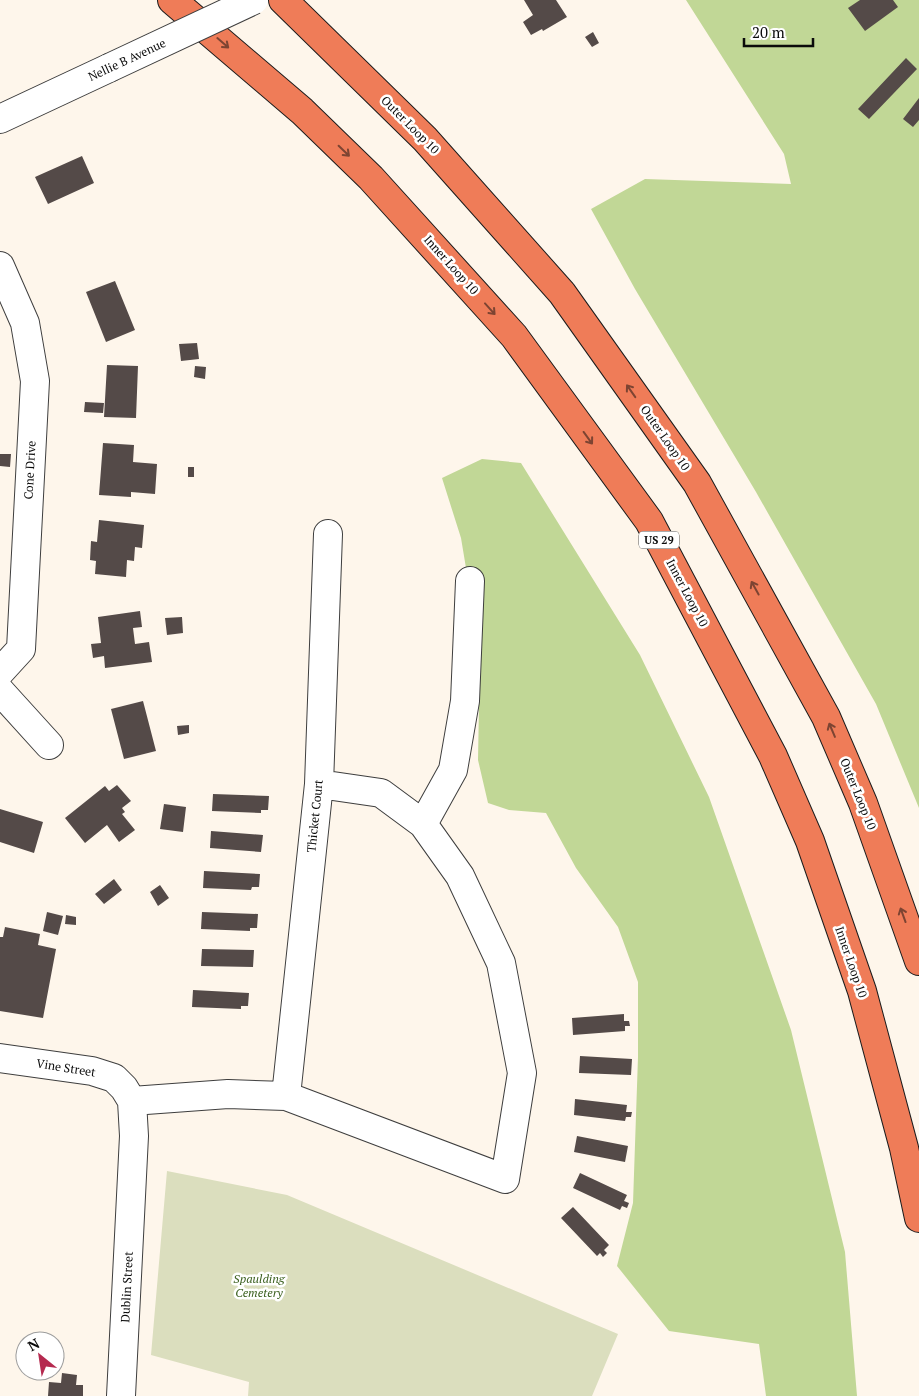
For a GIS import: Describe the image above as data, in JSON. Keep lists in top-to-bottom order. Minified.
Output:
{"streets":{"highway":["Outer Loop 10","Inner Loop 10","US 29"],"street":["Nellie B Avenue","Cone Drive","Thicket Court","Vine Street","Dublin Street"]},"crossings":[["Vine Street","Dublin Street"]],"one_way":["Outer Loop 10","Inner Loop 10"],"parks":["Spaulding Cemetery"],"scale_bar":"20 m","north":"top left"}
